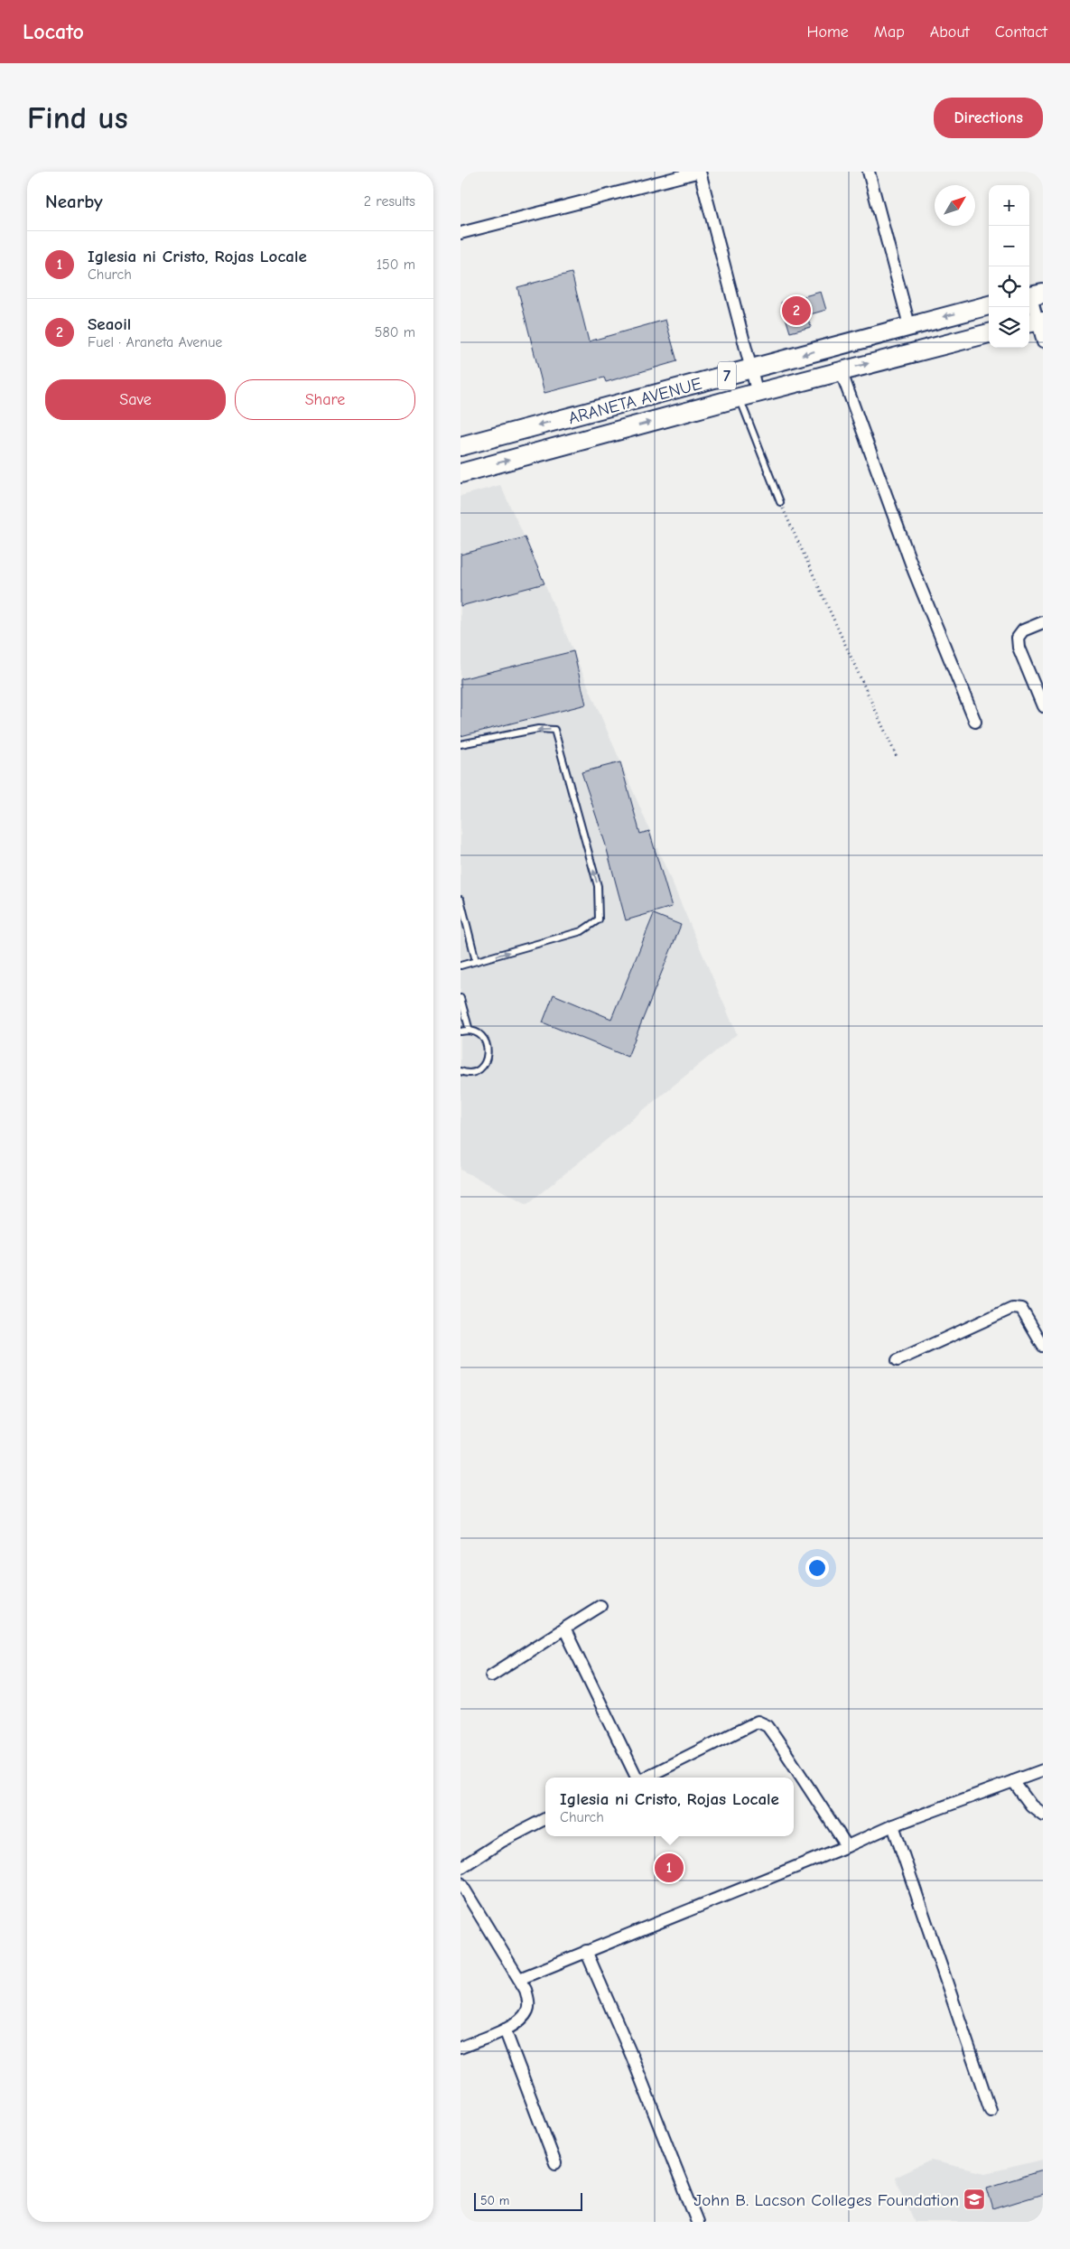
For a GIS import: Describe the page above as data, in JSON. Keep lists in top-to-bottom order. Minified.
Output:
{"streets":{"main road":["7","ARANETA AVENUE"]},"places":{"school or university":["John B. Lacson Colleges Foundation"]},"scale_bar":"50 m","north":"top right","page":{"header":"Locato","nav":["Home","Map","About","Contact"],"buttons":["Directions",["Save","Share"]],"title":"Find us","heading":["Nearby","2 results"],"map_buttons":["+","−"],"list":[{"mark":"1","name":"Iglesia ni Cristo, Rojas Locale","note":"Church","value":"150 m"},{"mark":"2","name":"Seaoil","note":"Fuel · Araneta Avenue","value":"580 m"}],"pins":["2","1"],"popup":["Iglesia ni Cristo, Rojas Locale","Church"],"scale":"50 m"}}
